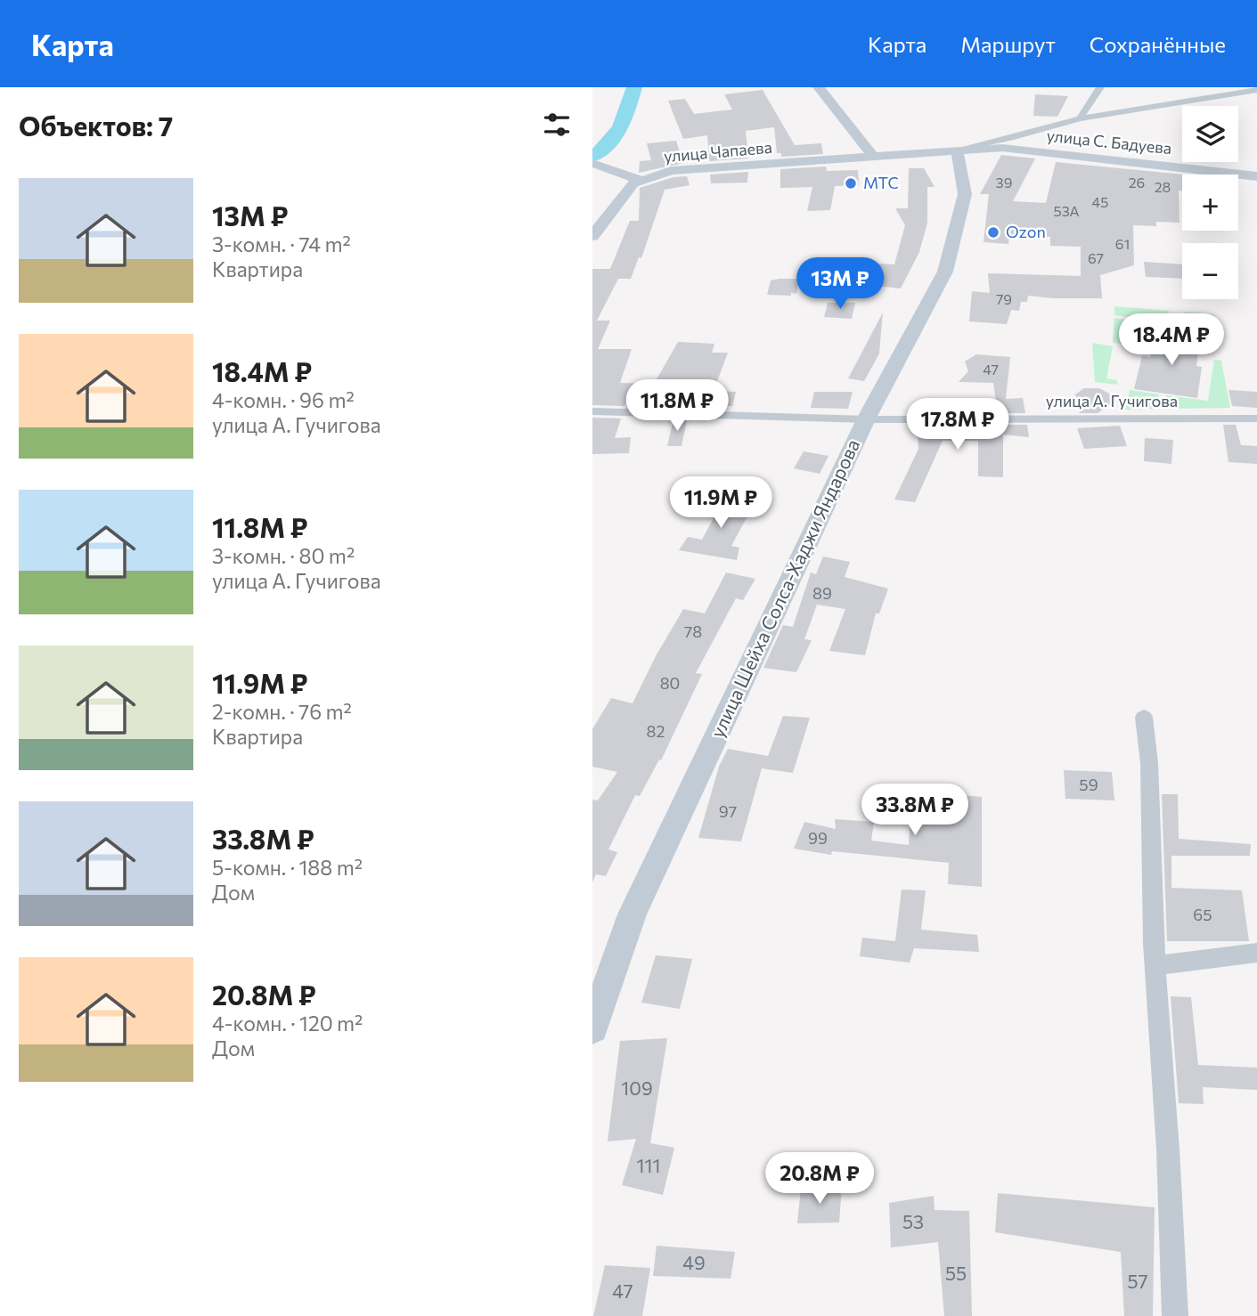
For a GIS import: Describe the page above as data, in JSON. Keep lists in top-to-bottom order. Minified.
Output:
{"streets":{"main road":["улица С. Бадуева","улица Чапаева","улица Шейха Солса-Хаджи Яндарова"],"street":["улица А. Гучигова"]},"crossings":[["улица С. Бадуева","улица Чапаева"],["улица С. Бадуева","улица Шейха Солса-Хаджи Яндарова"],["улица А. Гучигова","улица Шейха Солса-Хаджи Яндарова"]],"places":["МТС","Ozon"],"house_numbers":["39","26","28","45","53А","61","67","79","47","89","78","80","82","59","97","99","65","109","111","53","49","55","57","47"],"page":{"header":"Карта","nav":["Карта","Маршрут","Сохранённые"],"heading":"Объектов: 7","map_buttons":["+","−"],"list":[{"name":"13M ₽","note":"3-комн. · 74 m² · Квартира"},{"name":"18.4M ₽","note":"4-комн. · 96 m² · улица А. Гучигова"},{"name":"11.8M ₽","note":"3-комн. · 80 m² · улица А. Гучигова"},{"name":"11.9M ₽","note":"2-комн. · 76 m² · Квартира"},{"name":"33.8M ₽","note":"5-комн. · 188 m² · Дом"},{"name":"20.8M ₽","note":"4-комн. · 120 m² · Дом"}],"price":["13M ₽","18.4M ₽","11.8M ₽","17.8M ₽","11.9M ₽","33.8M ₽","20.8M ₽"]}}
